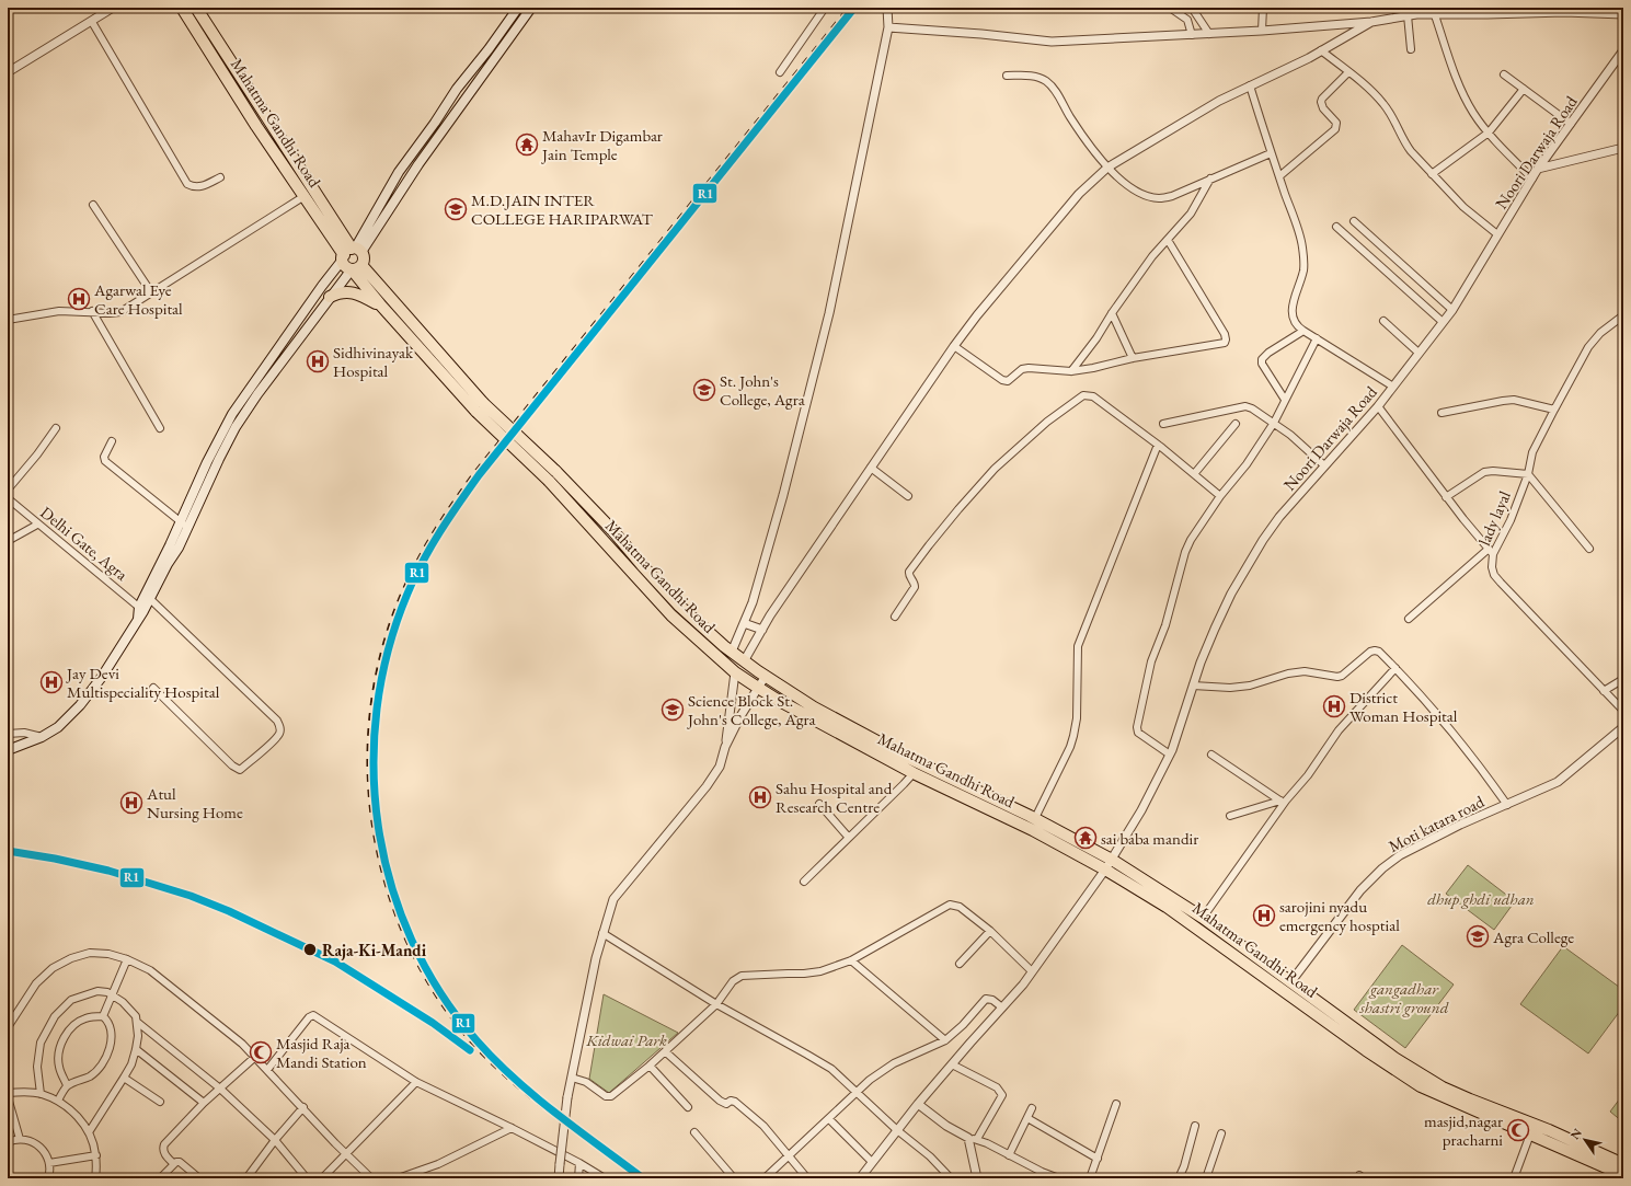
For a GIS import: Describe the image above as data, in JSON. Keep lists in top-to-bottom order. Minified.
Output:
{"streets":{"highway":["Mahatma Gandhi Road"],"street":["Noori Darwaja Road","lady layal","Delhi Gate, Agra","Moti katara road"]},"crossings":[["Mahatma Gandhi Road","Noori Darwaja Road"],["Mahatma Gandhi Road","Moti katara road"]],"parks":["dhup ghdi udhan","gangadhar shastri ground","Kidwai Park"],"places":{"temple":["MahavIr Digambar Jain Temple","sai baba mandir"],"school or university":["M.D.JAIN INTER COLLEGE HARIPARWAT","St. John's College, Agra","Science Block St. John's College, Agra","Agra College"],"hospital":["Agarwal Eye Care Hospital","Sidhivinayak Hospital","Jay Devi Multispeciality Hospital","District Woman Hospital","Sahu Hospital and Research Centre","Atul Nursing Home","sarojini nyadu emergency hosptial"],"other":["Raja-Ki-Mandi"],"mosque":["Masjid Raja Mandi Station","masjid,nagar pracharni"]},"lines":["transit line R1"],"north":"top left"}
